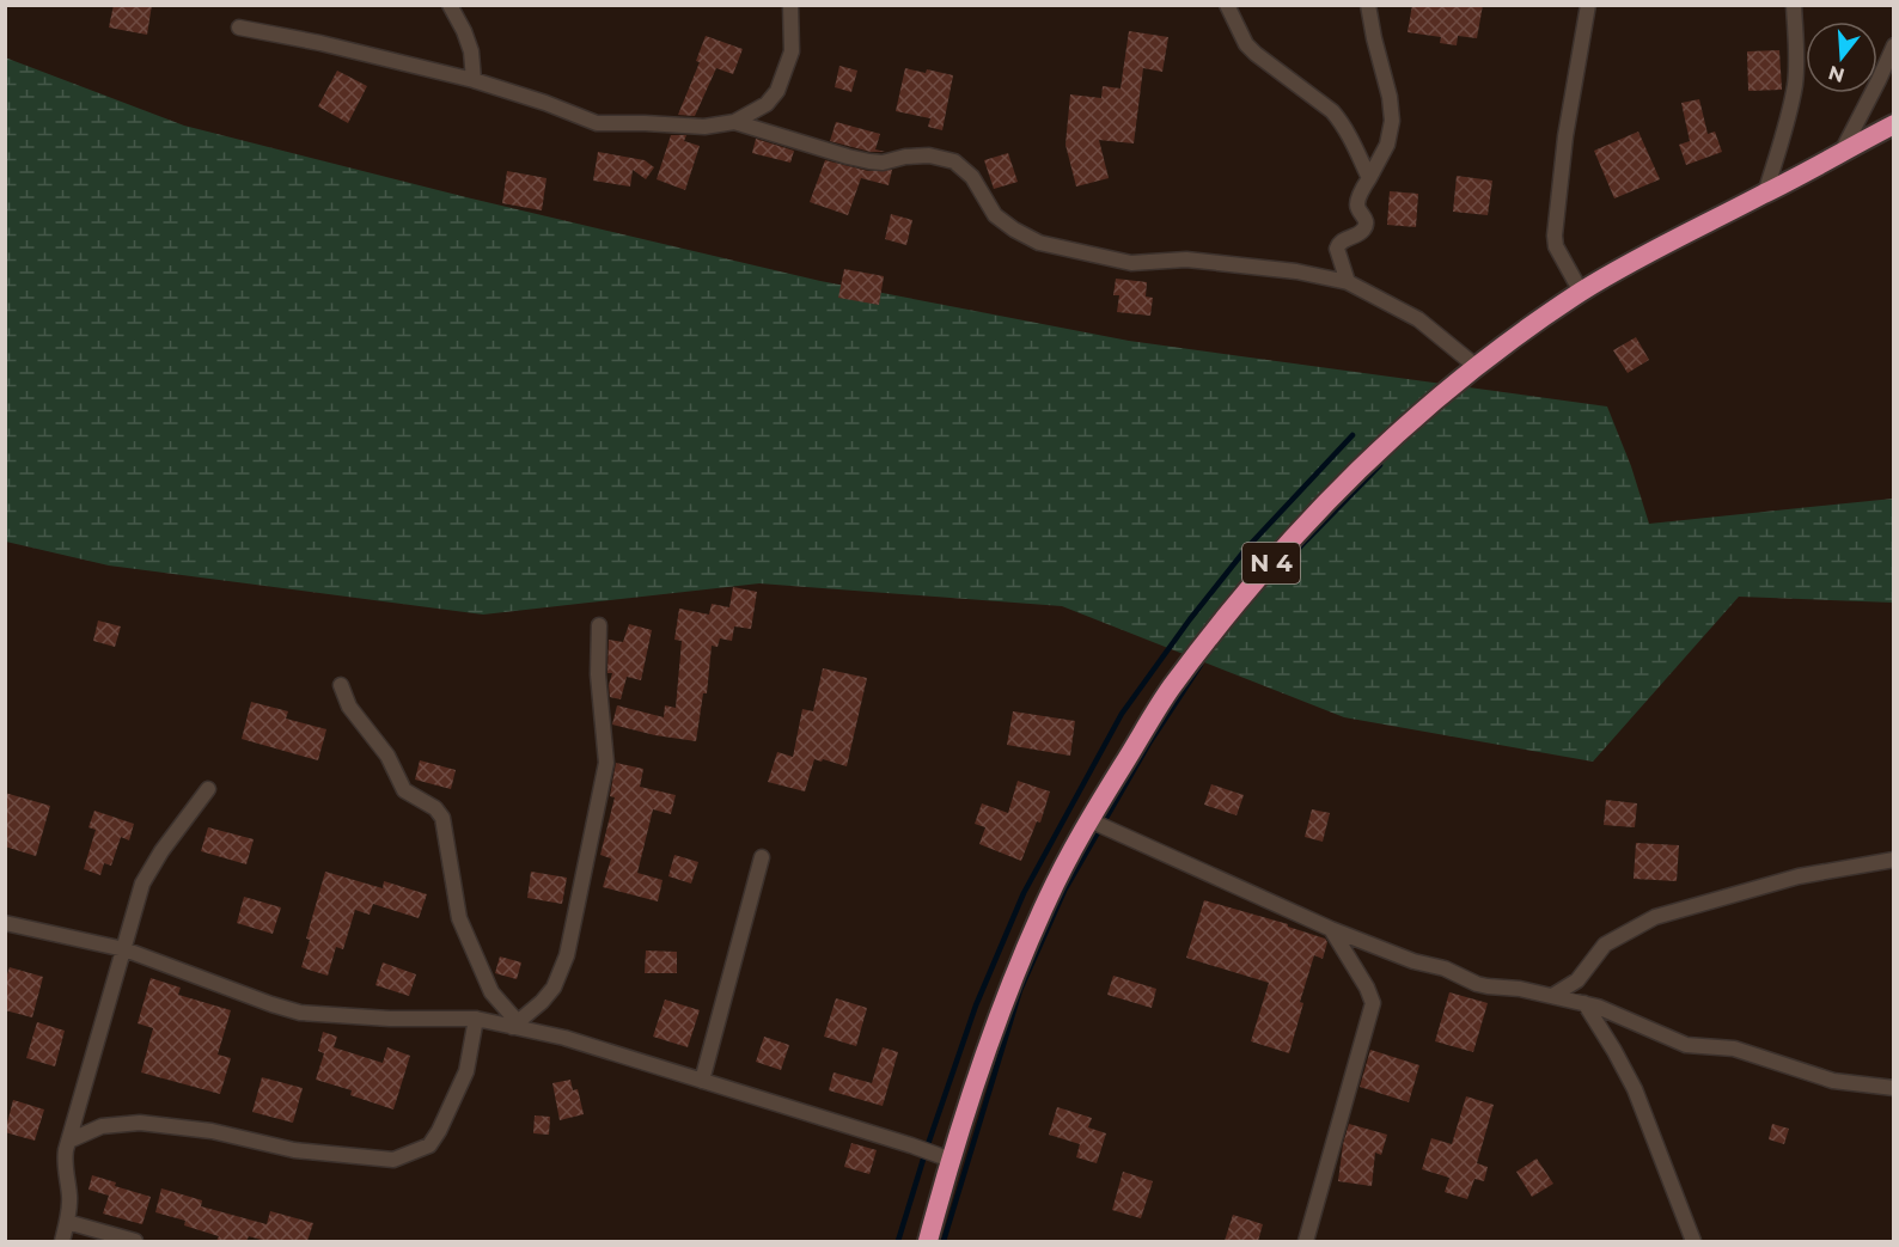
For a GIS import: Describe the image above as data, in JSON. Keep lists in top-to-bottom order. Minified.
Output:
{"streets":{"highway":["N 4"]},"north":"bottom"}
